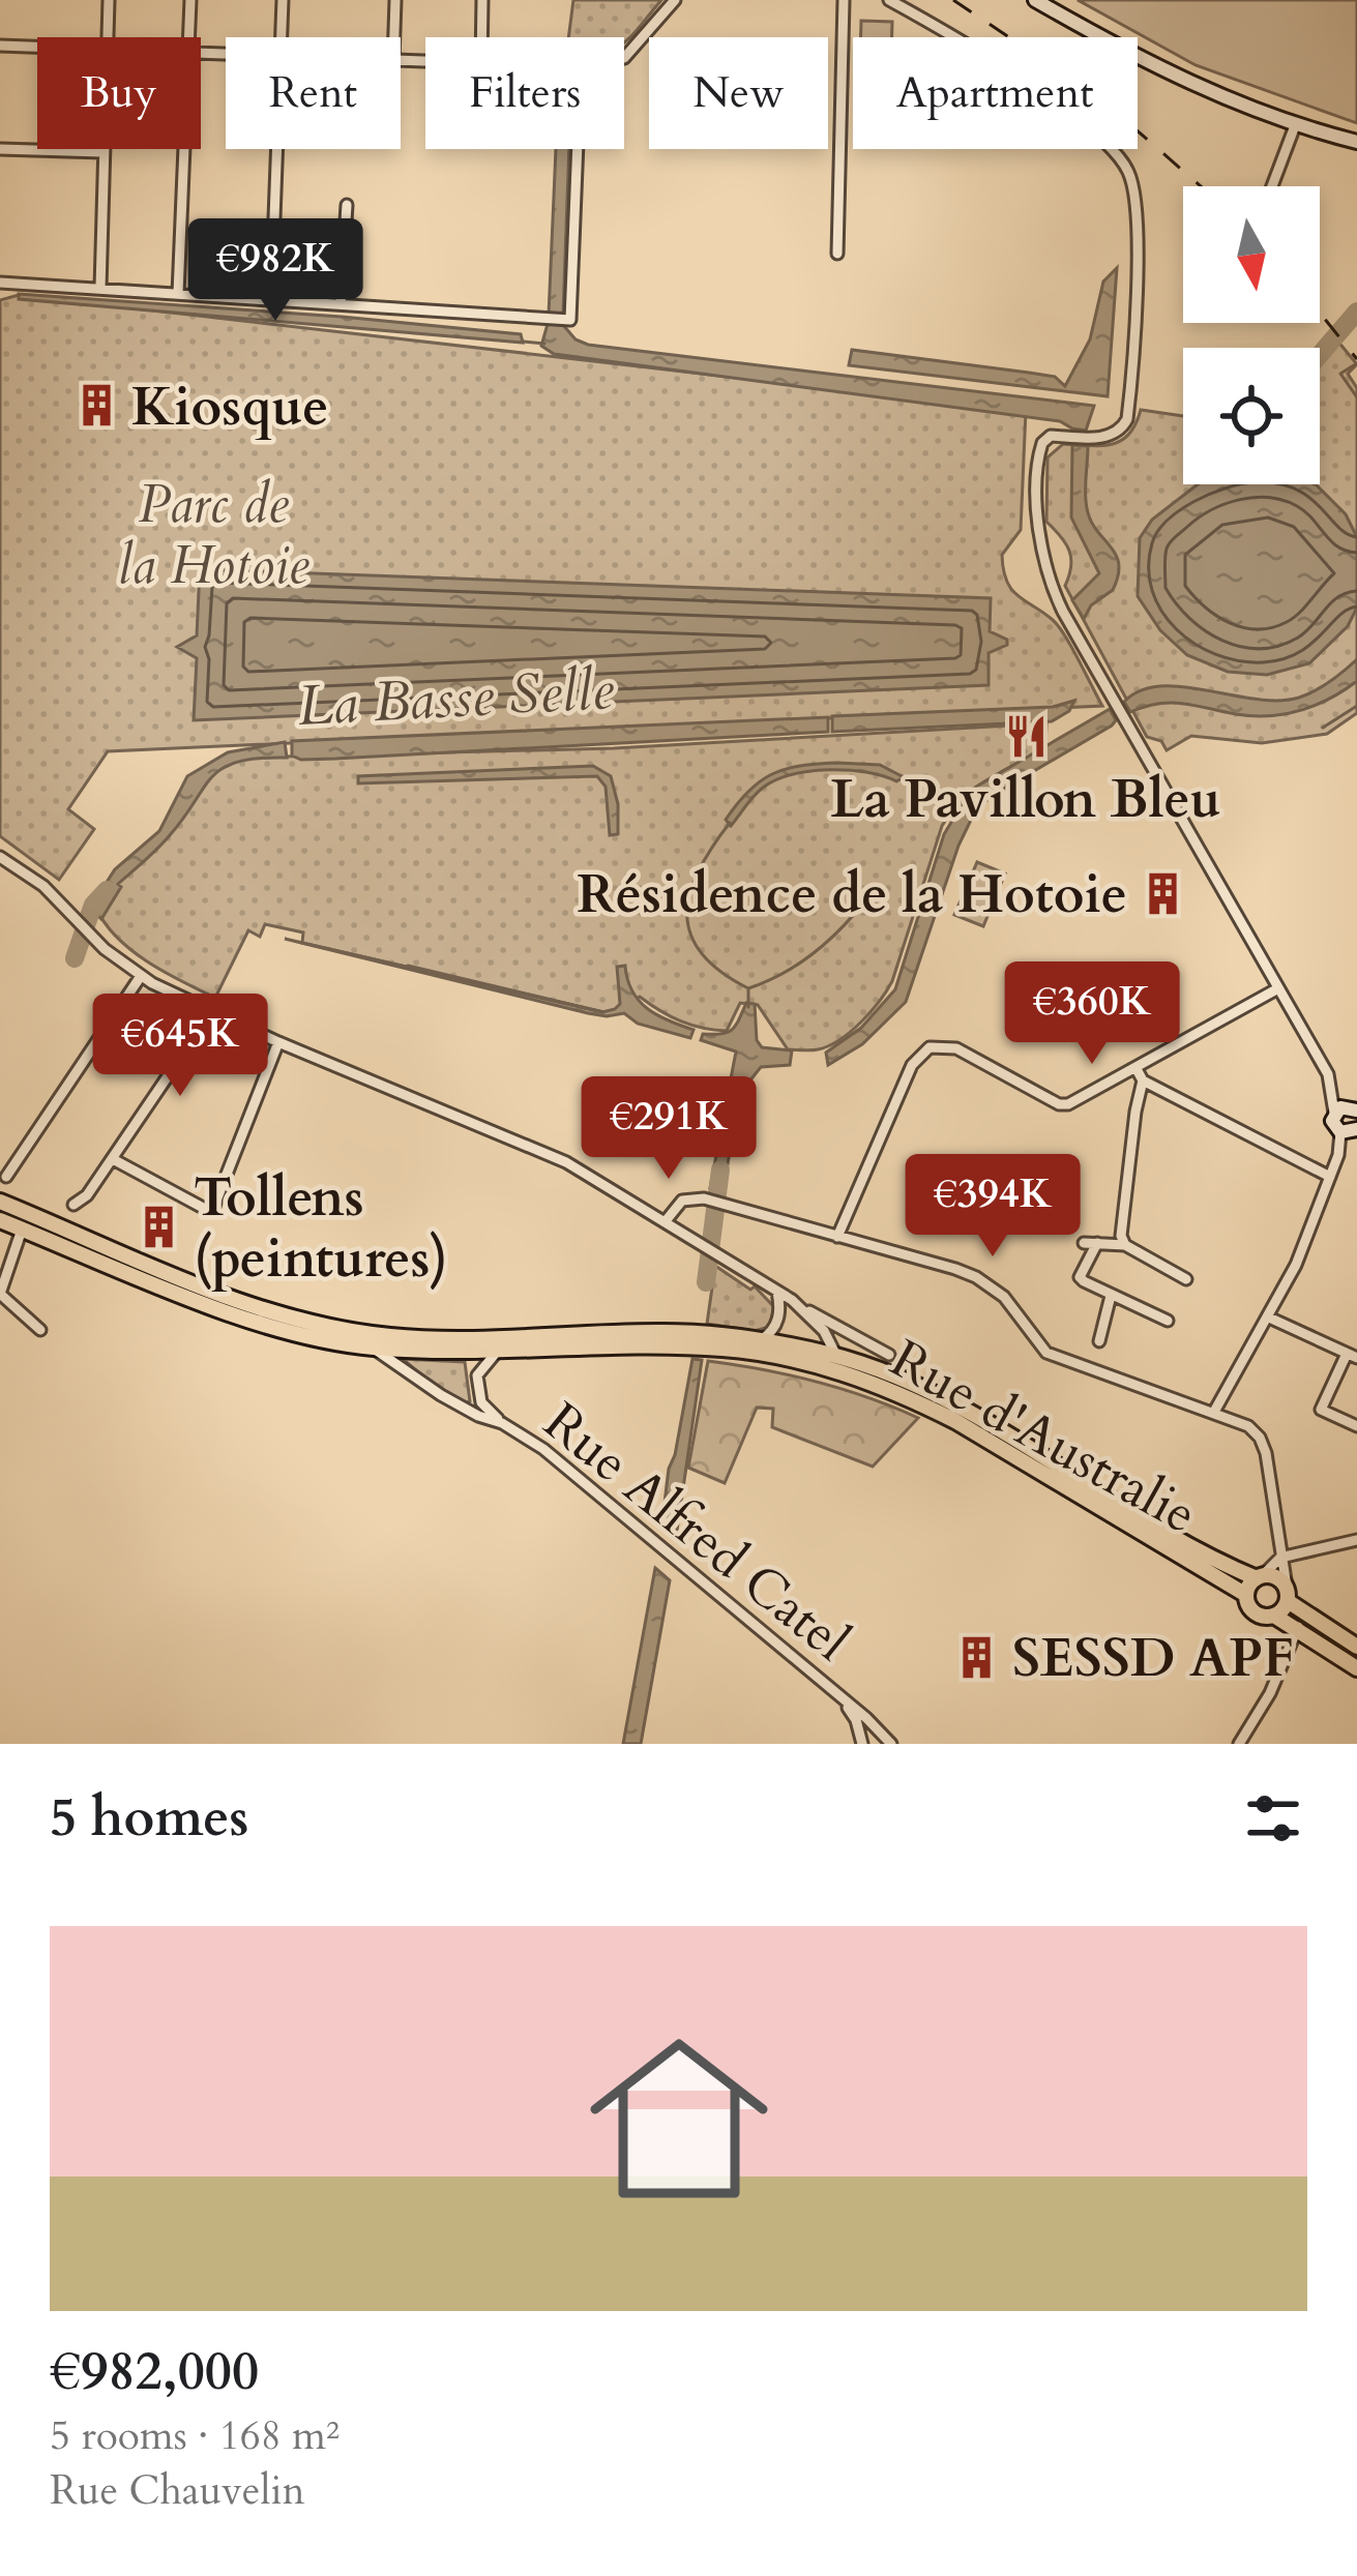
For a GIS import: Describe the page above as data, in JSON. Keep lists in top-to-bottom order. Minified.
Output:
{"streets":{"main road":["Rue d'Australie"],"street":["Rue Alfred Catel"]},"water":["La Basse Selle"],"parks":["Parc de la Hotoie"],"places":{"building":["Kiosque","Résidence de la Hotoie","Tollens (peintures)","SESSD APF"],"restaurant":["La Pavillon Bleu"]},"north":"bottom","page":{"chip":["Buy","Rent","Filters","New","Apartment"],"price":["€982K","€360K","€645K","€291K","€394K"],"heading":"5 homes","list":[{"name":"€982,000","note":"5 rooms · 168 m² · Rue Chauvelin"}]}}
